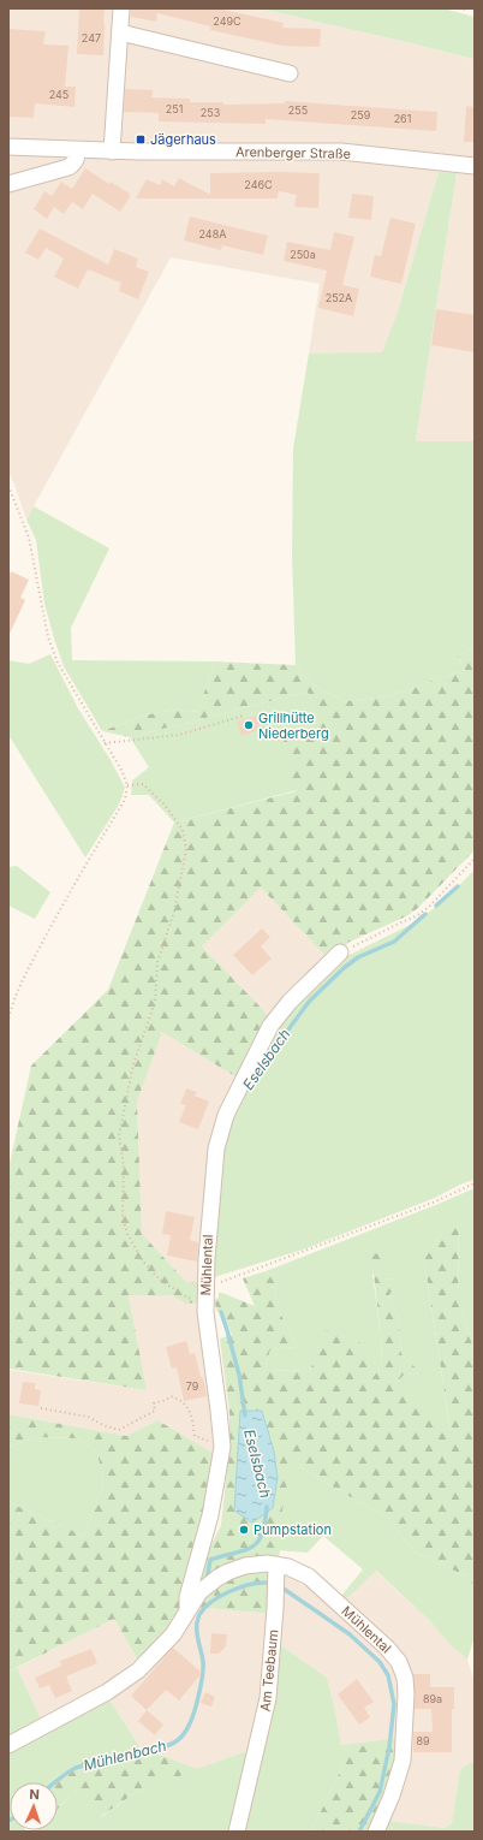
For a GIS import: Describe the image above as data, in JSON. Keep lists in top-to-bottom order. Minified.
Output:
{"streets":{"street":["Arenberger Straße","Mühlental","Am Teebaum"]},"crossings":[["Mühlental","Am Teebaum"]],"water":["Eselsbach","Mühlenbach"],"places":{"transit":["Jägerhaus"],"other":["Grillhütte Niederberg","Pumpstation"]},"house_numbers":["249C","247","245","251","255","253","259","261","246C","248A","250a","252A","79","89a","89"],"north":"top"}
